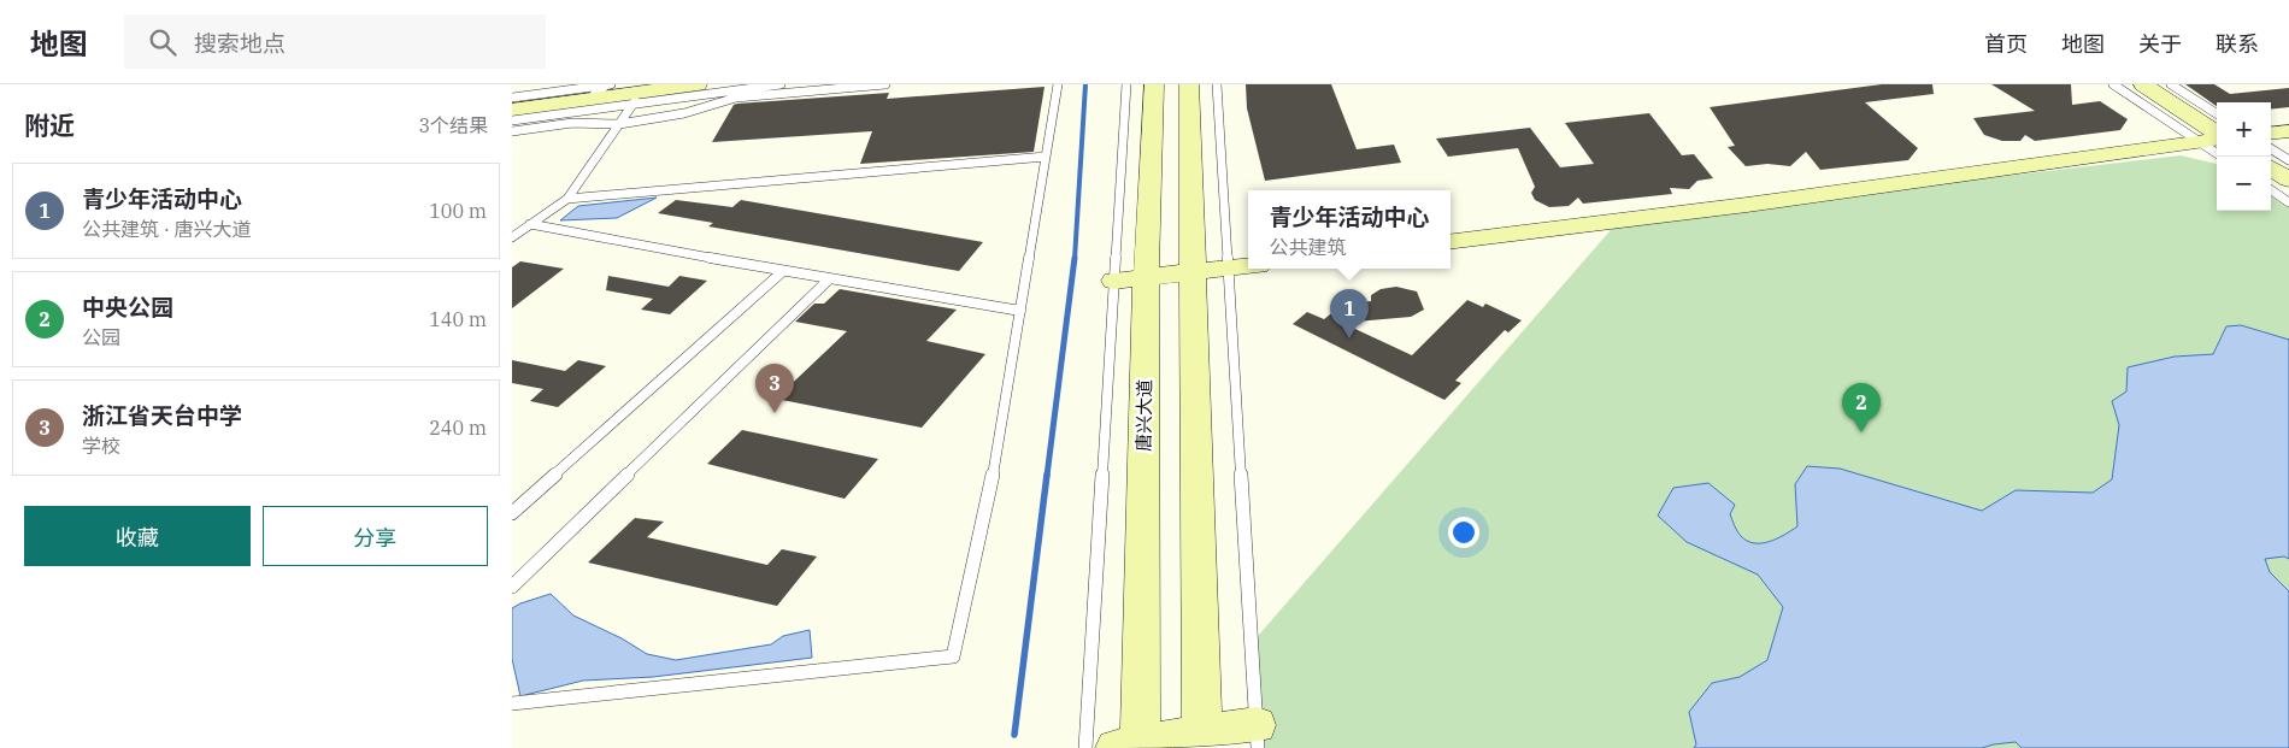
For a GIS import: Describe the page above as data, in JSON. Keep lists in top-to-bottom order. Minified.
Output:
{"streets":{"main road":["唐兴大道"]},"page":{"header":"地图","search":"搜索地点","nav":["首页","地图","关于","联系"],"heading":["附近","3个结果"],"map_buttons":["+","−"],"list":[{"mark":"1","name":"青少年活动中心","note":"公共建筑 · 唐兴大道","value":"100 m"},{"mark":"2","name":"中央公园","note":"公园","value":"140 m"},{"mark":"3","name":"浙江省天台中学","note":"学校","value":"240 m"}],"popup":["青少年活动中心","公共建筑"],"pins":["1","3","2"],"buttons":["收藏","分享"]}}
